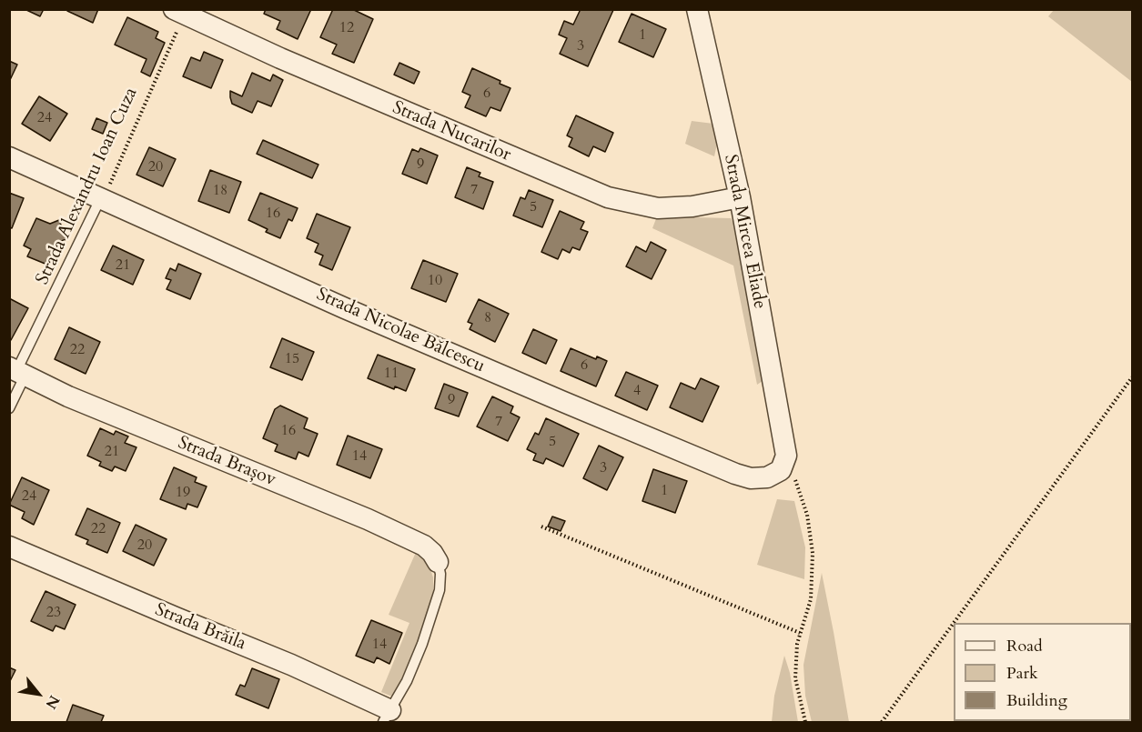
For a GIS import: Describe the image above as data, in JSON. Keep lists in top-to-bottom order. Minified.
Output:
{"streets":{"street":["Strada Nucarilor","Strada Mircea Eliade","Strada Nicolae Bălcescu","Strada Brașov","Strada Brăila"],"lane":["Strada Alexandru Ioan Cuza"]},"crossings":[["Strada Nucarilor","Strada Alexandru Ioan Cuza"],["Strada Nucarilor","Strada Mircea Eliade"],["Strada Alexandru Ioan Cuza","Strada Nicolae Bălcescu"],["Strada Alexandru Ioan Cuza","Strada Brașov"],["Strada Mircea Eliade","Strada Nicolae Bălcescu"]],"house_numbers":["12","1","3","6","24","9","20","7","18","5","16","21","10","8","22","15","6","11","4","9","7","16","5","21","14","3","1","19","24","22","20","23","14"],"legend":["Road","Park","Building"],"north":"bottom right"}
